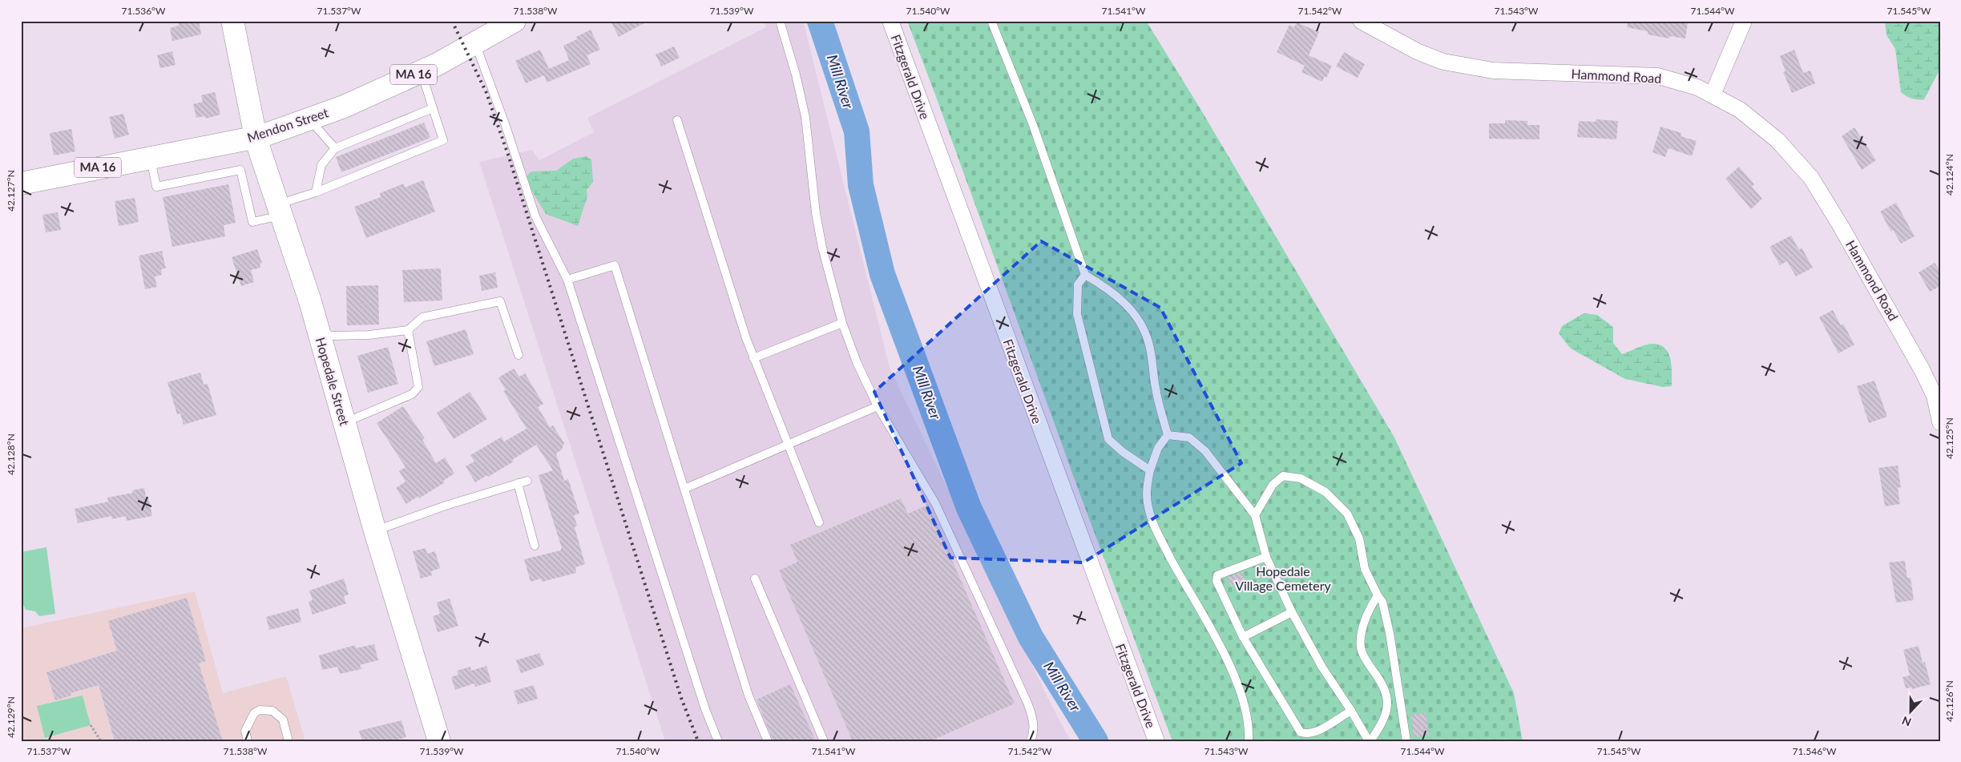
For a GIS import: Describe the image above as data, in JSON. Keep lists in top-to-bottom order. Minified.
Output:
{"streets":{"street":["MA 16","Hammond Road","Fitzgerald Drive","Mendon Street","Hopedale Street"]},"crossings":[["Mendon Street","Hopedale Street"]],"water":["Mill River"],"parks":["Hopedale Village Cemetery"],"north":"bottom","coordinates":["71.536°W","71.537°W","71.538°W","71.539°W","71.540°W","71.541°W","71.542°W","71.543°W","71.544°W","71.545°W","42.124°N","42.127°N","42.125°N","42.128°N","42.126°N","42.129°N","71.546°W"]}
